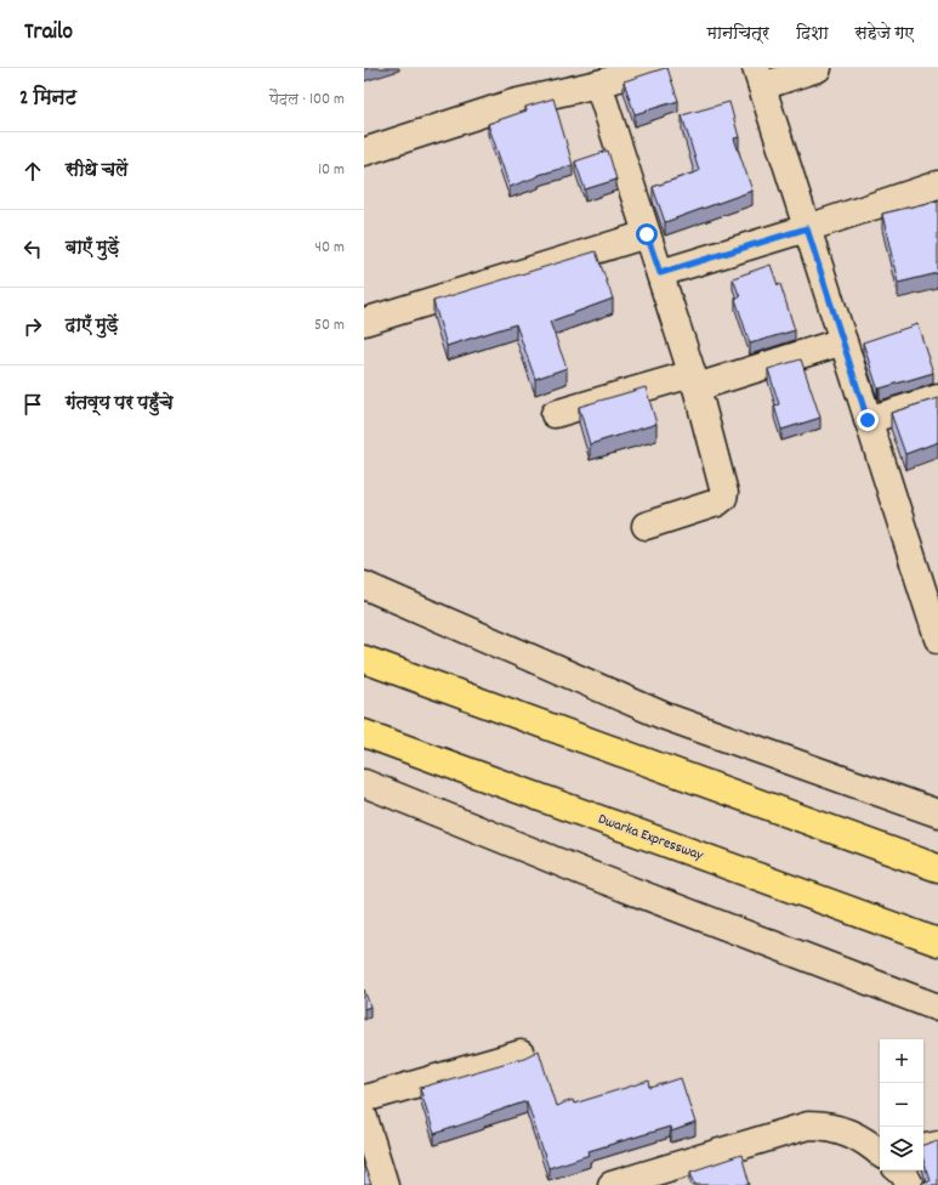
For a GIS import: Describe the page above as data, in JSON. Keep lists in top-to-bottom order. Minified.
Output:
{"streets":{"highway":["Dwarka Expressway"]},"page":{"header":"Trailo","nav":["मानचित्र","दिशा","सहेजे गए"],"heading":["2 मिनट","पैदल · 100 m"],"list":[["सीधे चलें","10 m"],["बाएँ मुड़ें","40 m"],["दाएँ मुड़ें","50 m"],"गंतव्य पर पहुँचे"],"map_buttons":["+","−"]}}
